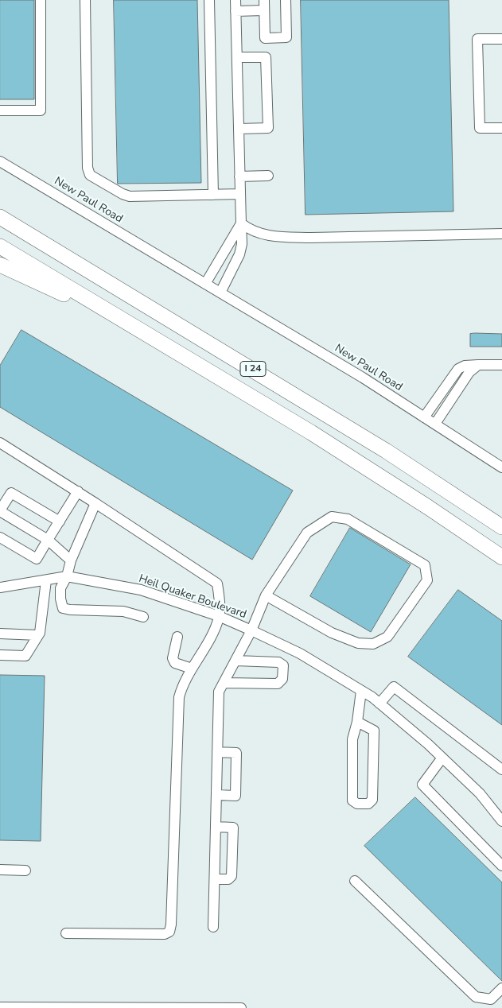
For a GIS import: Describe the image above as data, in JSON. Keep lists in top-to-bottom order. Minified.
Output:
{"streets":{"highway":["I 24"],"street":["New Paul Road","Heil Quaker Boulevard"]}}
